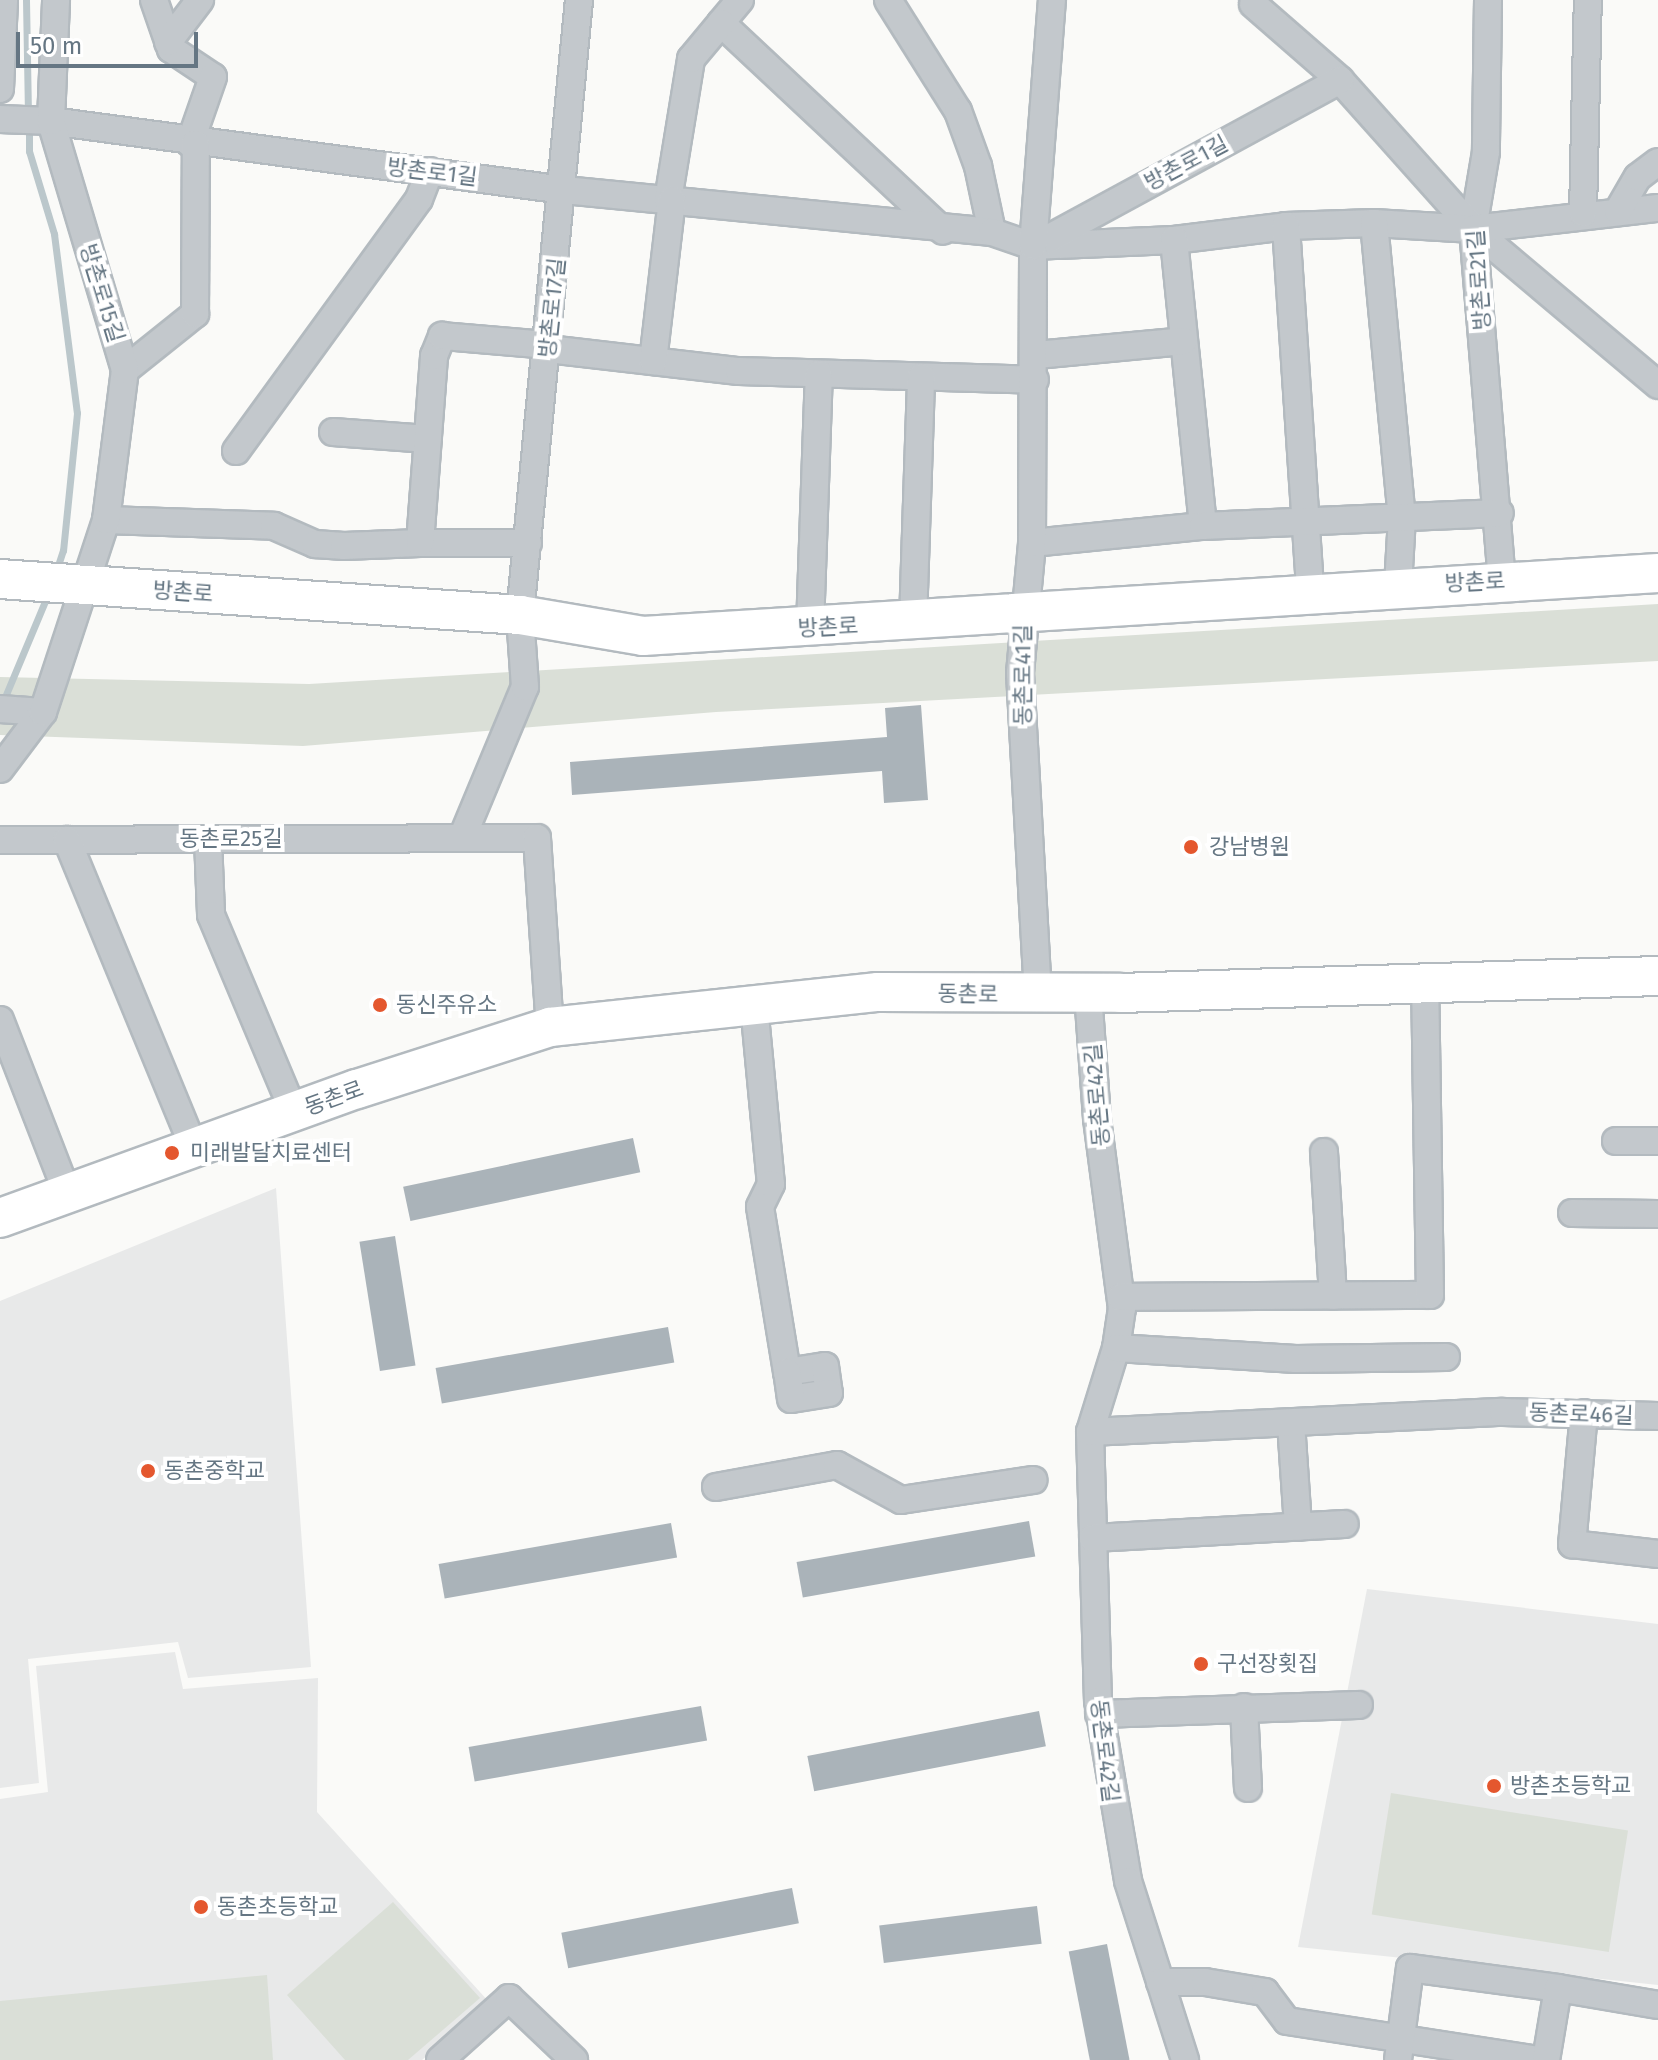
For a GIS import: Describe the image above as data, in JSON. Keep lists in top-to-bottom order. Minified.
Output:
{"streets":{"main road":["방촌로","동촌로"],"street":["방촌로1길","방촌로21길","방촌로15길","방촌로17길","동촌로41길","동촌로25길","동촌로42길","동촌로46길"]},"crossings":[["방촌로1길","방촌로21길"],["방촌로1길","방촌로15길"],["방촌로1길","방촌로17길"],["방촌로1길","동촌로41길"],["방촌로21길","방촌로"],["방촌로15길","방촌로"],["방촌로17길","방촌로"],["방촌로","동촌로41길"],["동촌로41길","동촌로"],["동촌로25길","동촌로"],["동촌로","동촌로42길"]],"places":["강남병원","동신주유소","미래발달치료센터","동촌중학교","구선장횟집","방촌초등학교","동촌초등학교"],"scale_bar":"50 m"}
